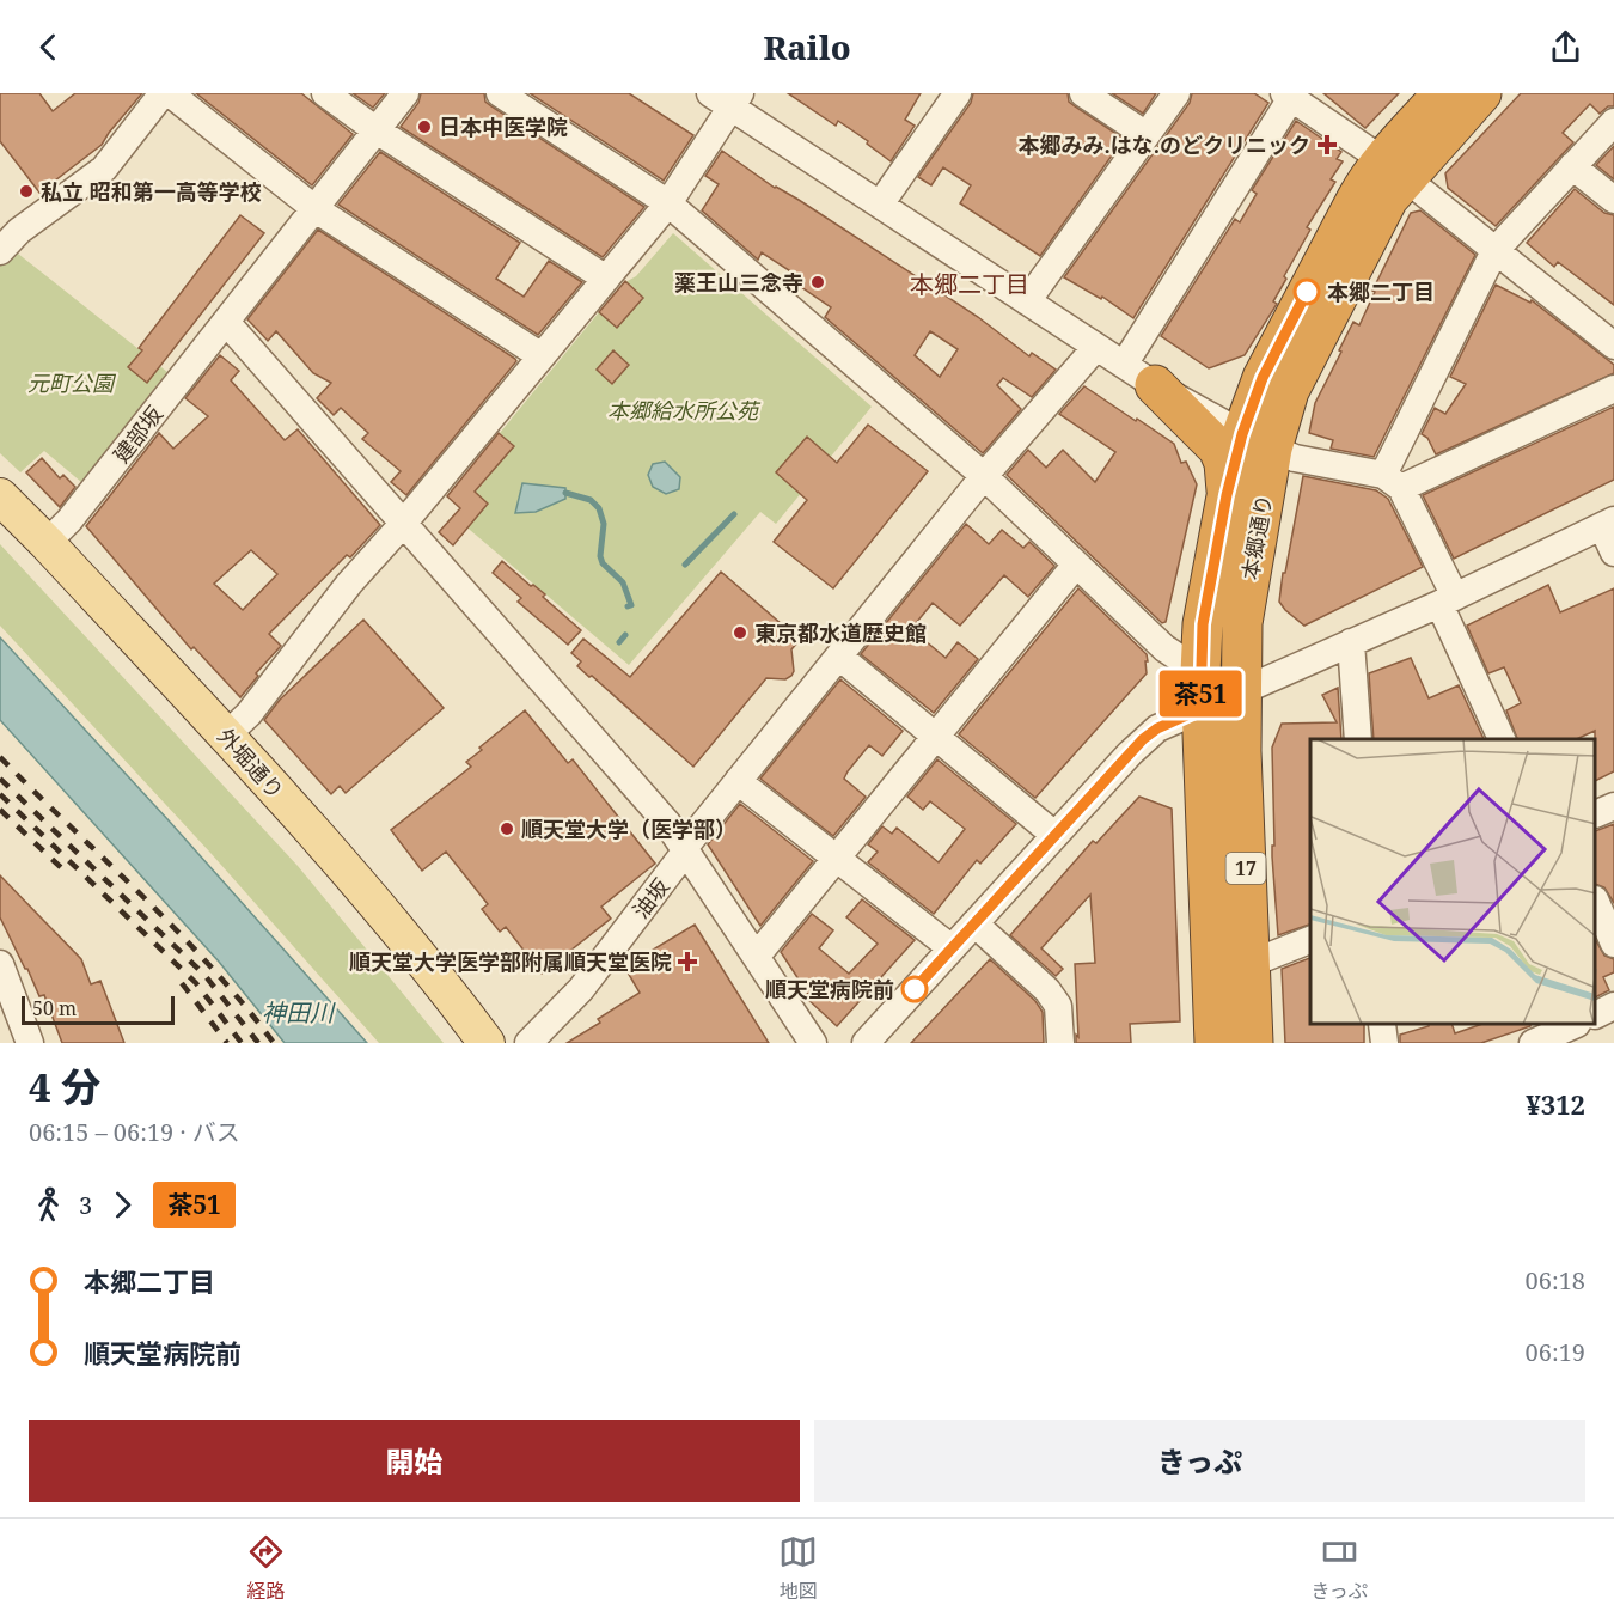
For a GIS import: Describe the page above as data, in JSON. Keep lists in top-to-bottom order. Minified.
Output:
{"streets":{"highway":["本郷通り","17"],"main road":["外堀通り"],"street":["建部坂","油坂"]},"crossings":[["建部坂","外堀通り"]],"districts":["本郷二丁目"],"water":["神田川"],"parks":["元町公園","本郷給水所公苑"],"places":{"other":["日本中医学院","私立 昭和第一高等学校","薬王山三念寺","本郷二丁目","東京都水道歴史館","順天堂大学（医学部）","順天堂病院前"],"health":["本郷みみ.はな.のどクリニック","順天堂大学医学部附属順天堂医院"]},"lines":["bus line 茶51"],"scale_bar":"50 m","page":{"header":"Railo","on_map":"茶51","scale":"50 m","heading":["4 分","06:15 – 06:19 · バス","¥312"],"legs":["3","茶51"],"list":[{"name":"本郷二丁目","value":"06:18"},{"name":"順天堂病院前","value":"06:19"}],"buttons":["開始","きっぷ"],"tabs":["経路","地図","きっぷ"]}}
